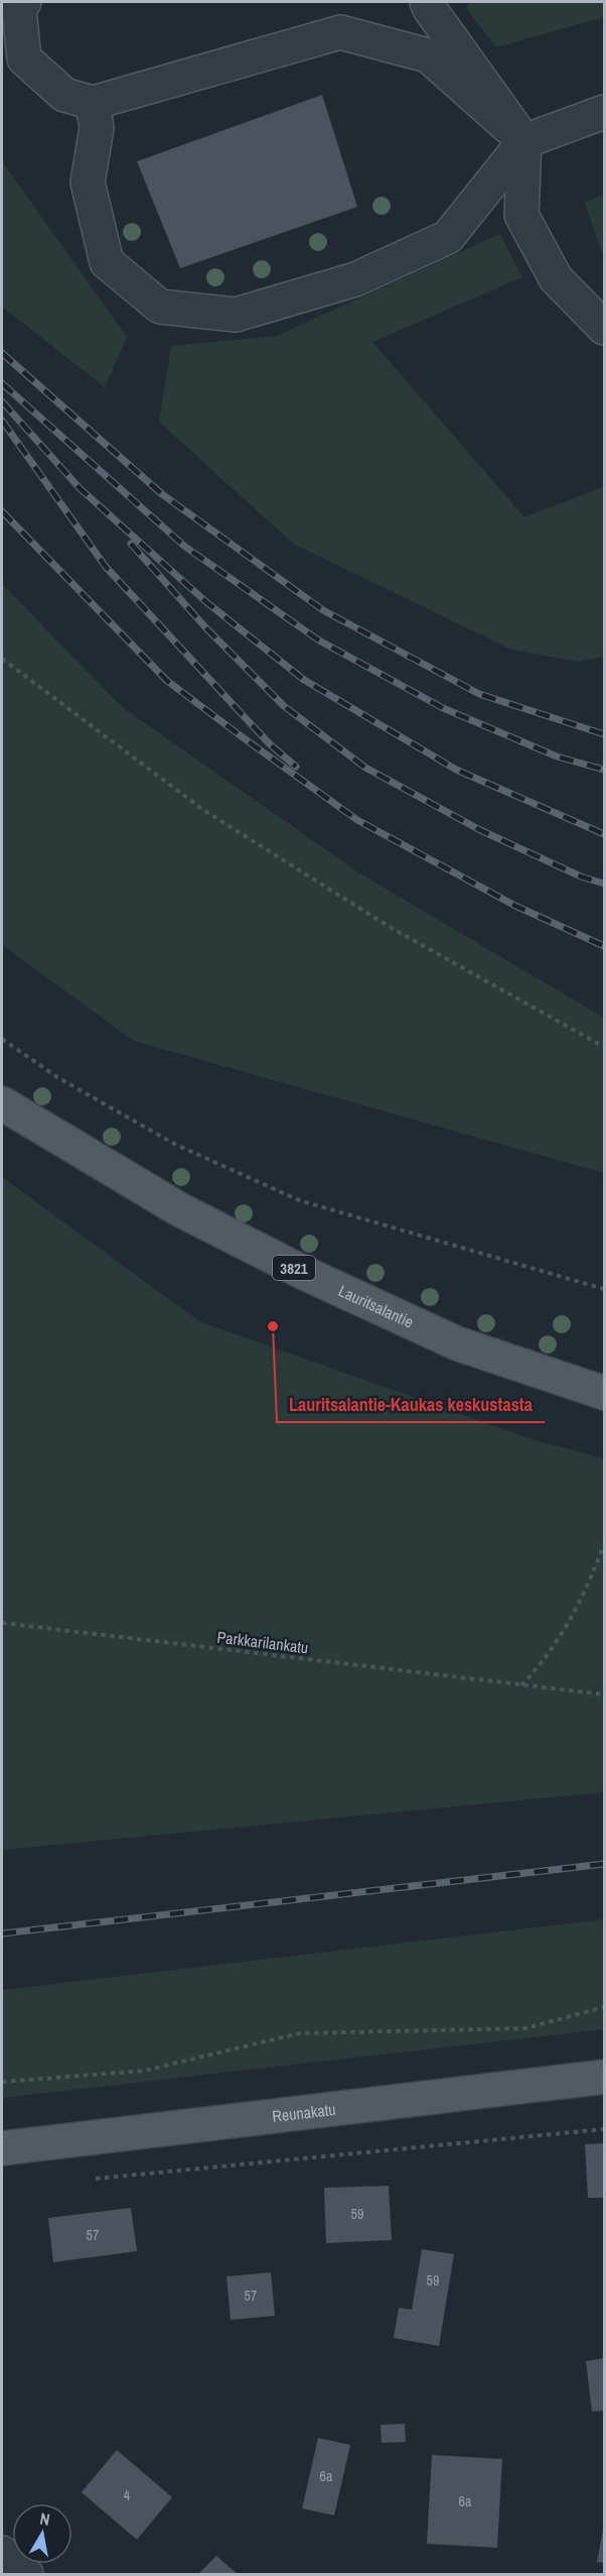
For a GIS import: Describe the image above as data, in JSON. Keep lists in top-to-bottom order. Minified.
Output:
{"streets":{"main road":["3821","Lauritsalantie","Reunakatu"],"path":["Parkkarilankatu"]},"places":["Lauritsalantie-Kaukas keskustasta"],"house_numbers":["59","57","59","57","6a","4","6a"],"north":"top"}
